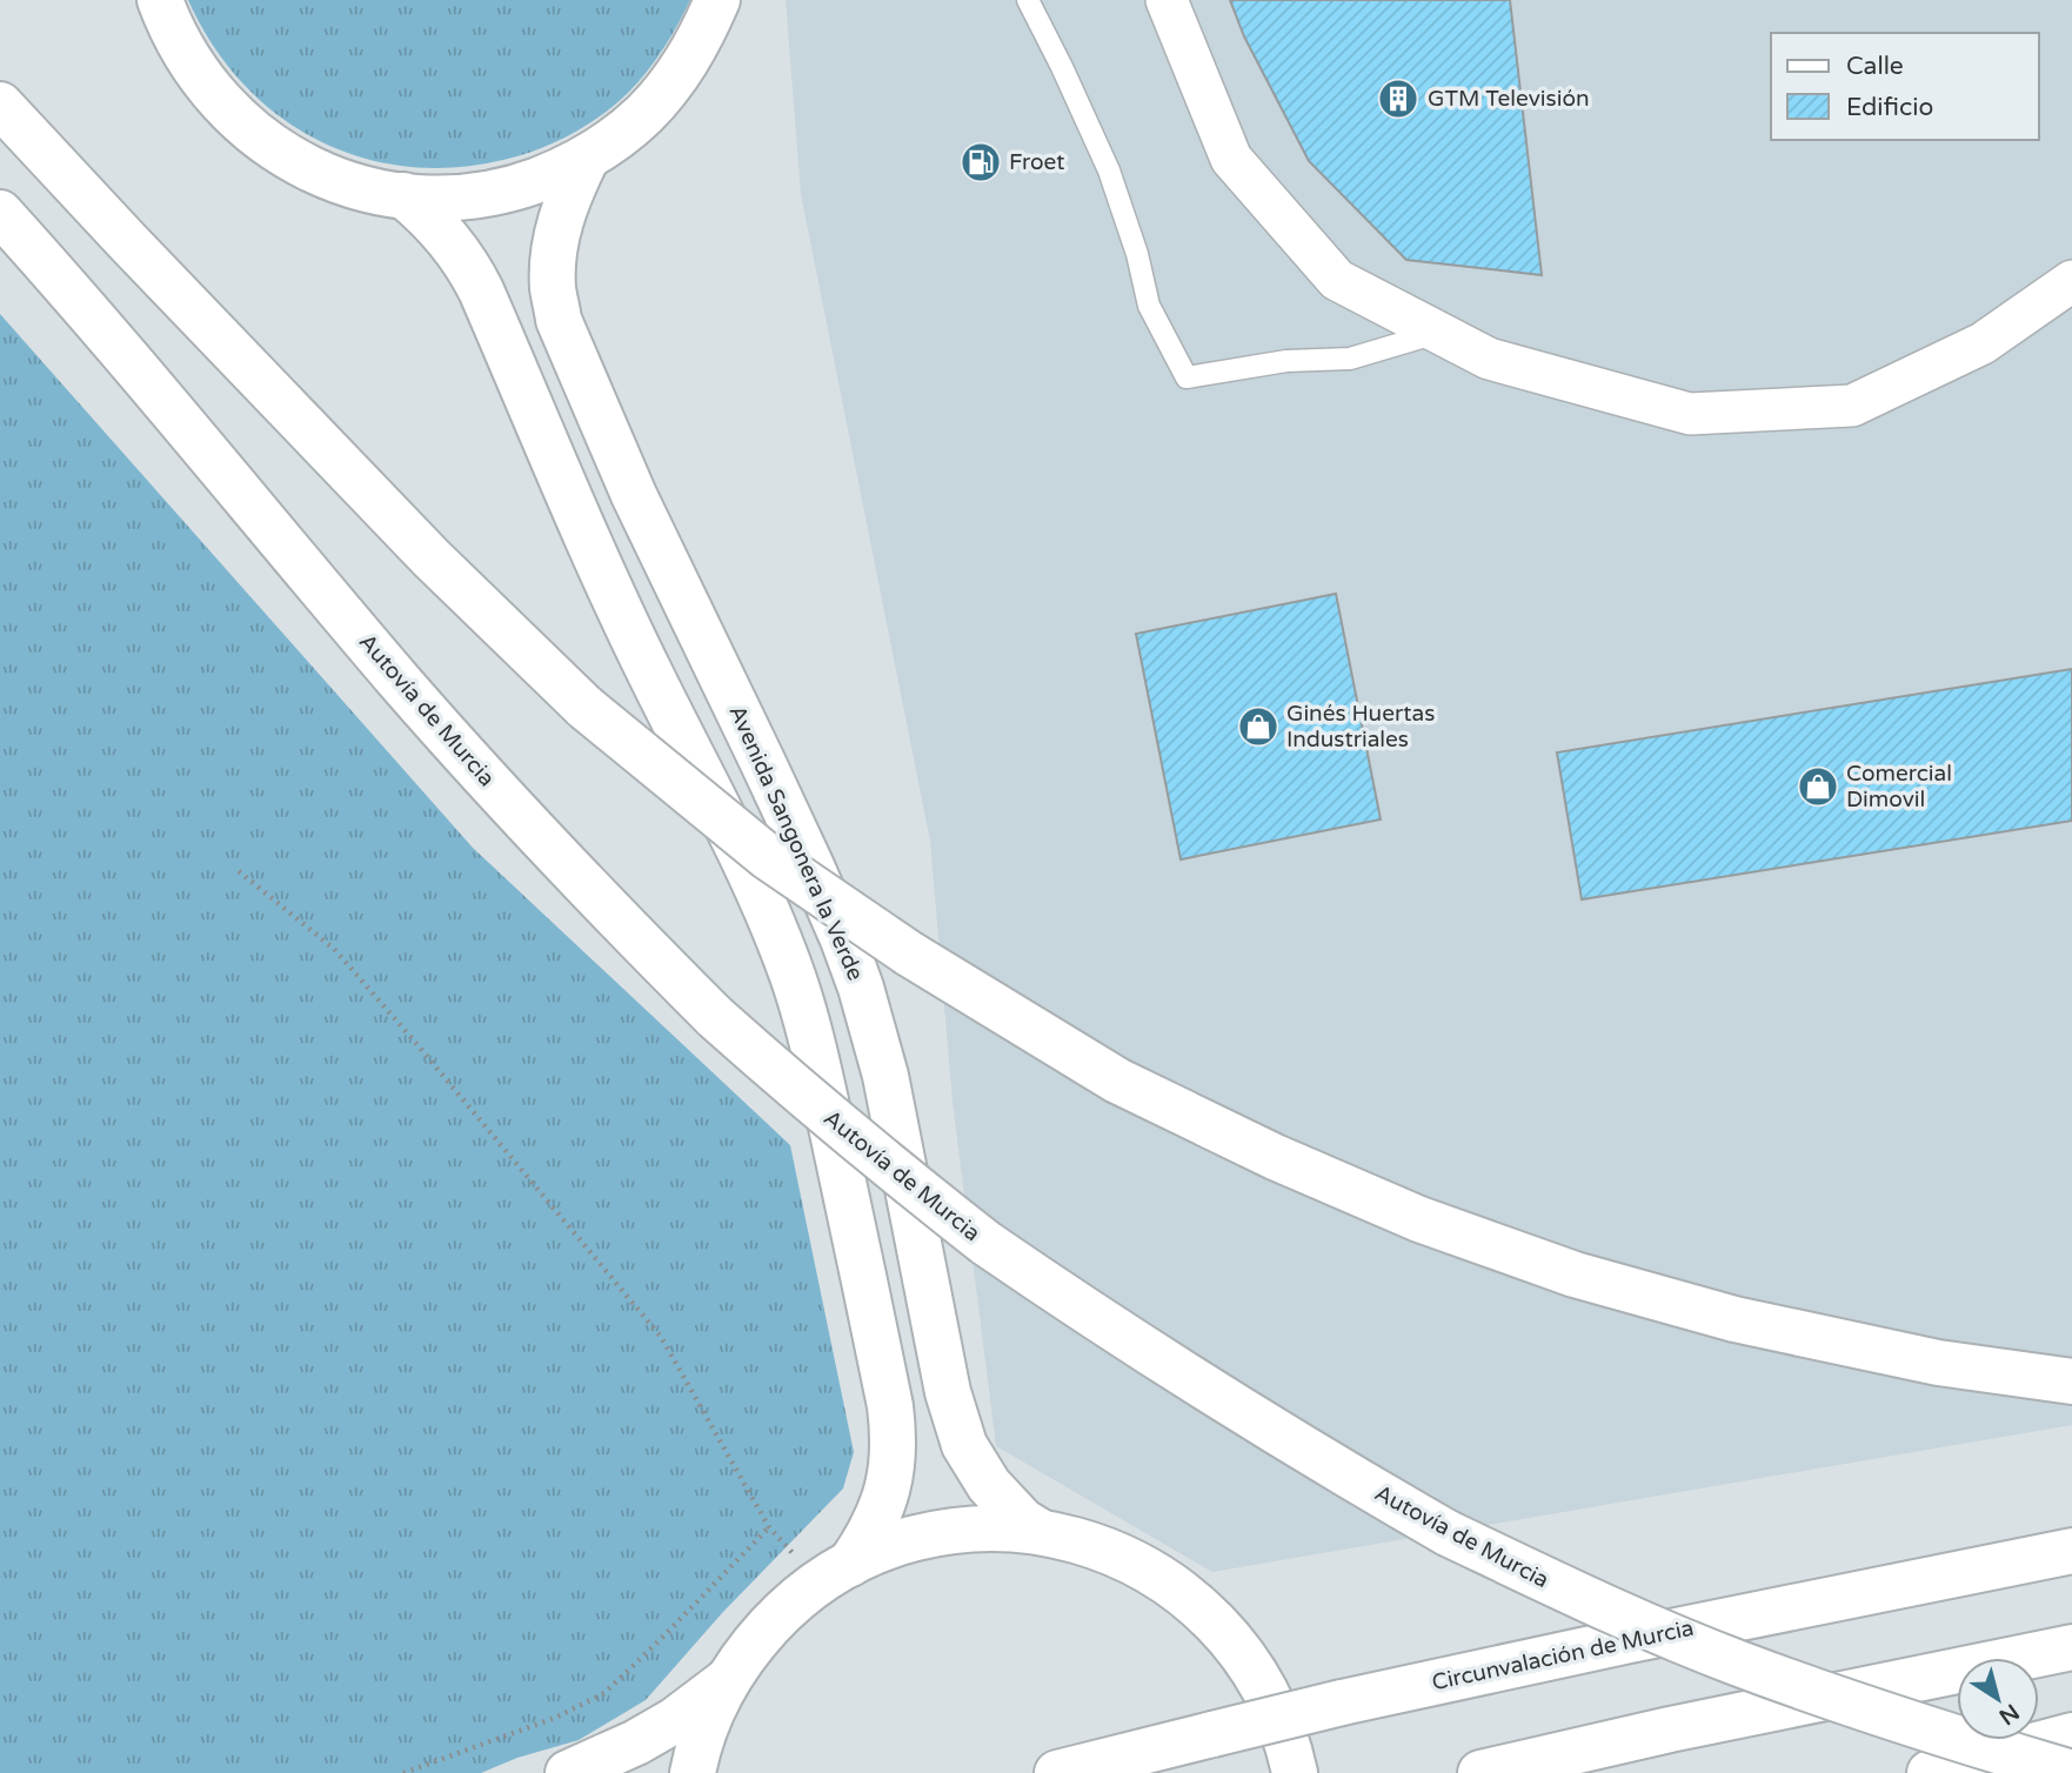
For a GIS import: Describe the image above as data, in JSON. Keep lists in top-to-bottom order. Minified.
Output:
{"streets":{"main road":["Autovía de Murcia","Avenida Sangonera la Verde","Circunvalación de Murcia"]},"places":{"building":["GTM Televisión"],"fuel station":["Froet"],"shop":["Ginés Huertas Industriales","Comercial Dimovil"]},"legend":["Calle","Edificio"],"north":"bottom right"}
